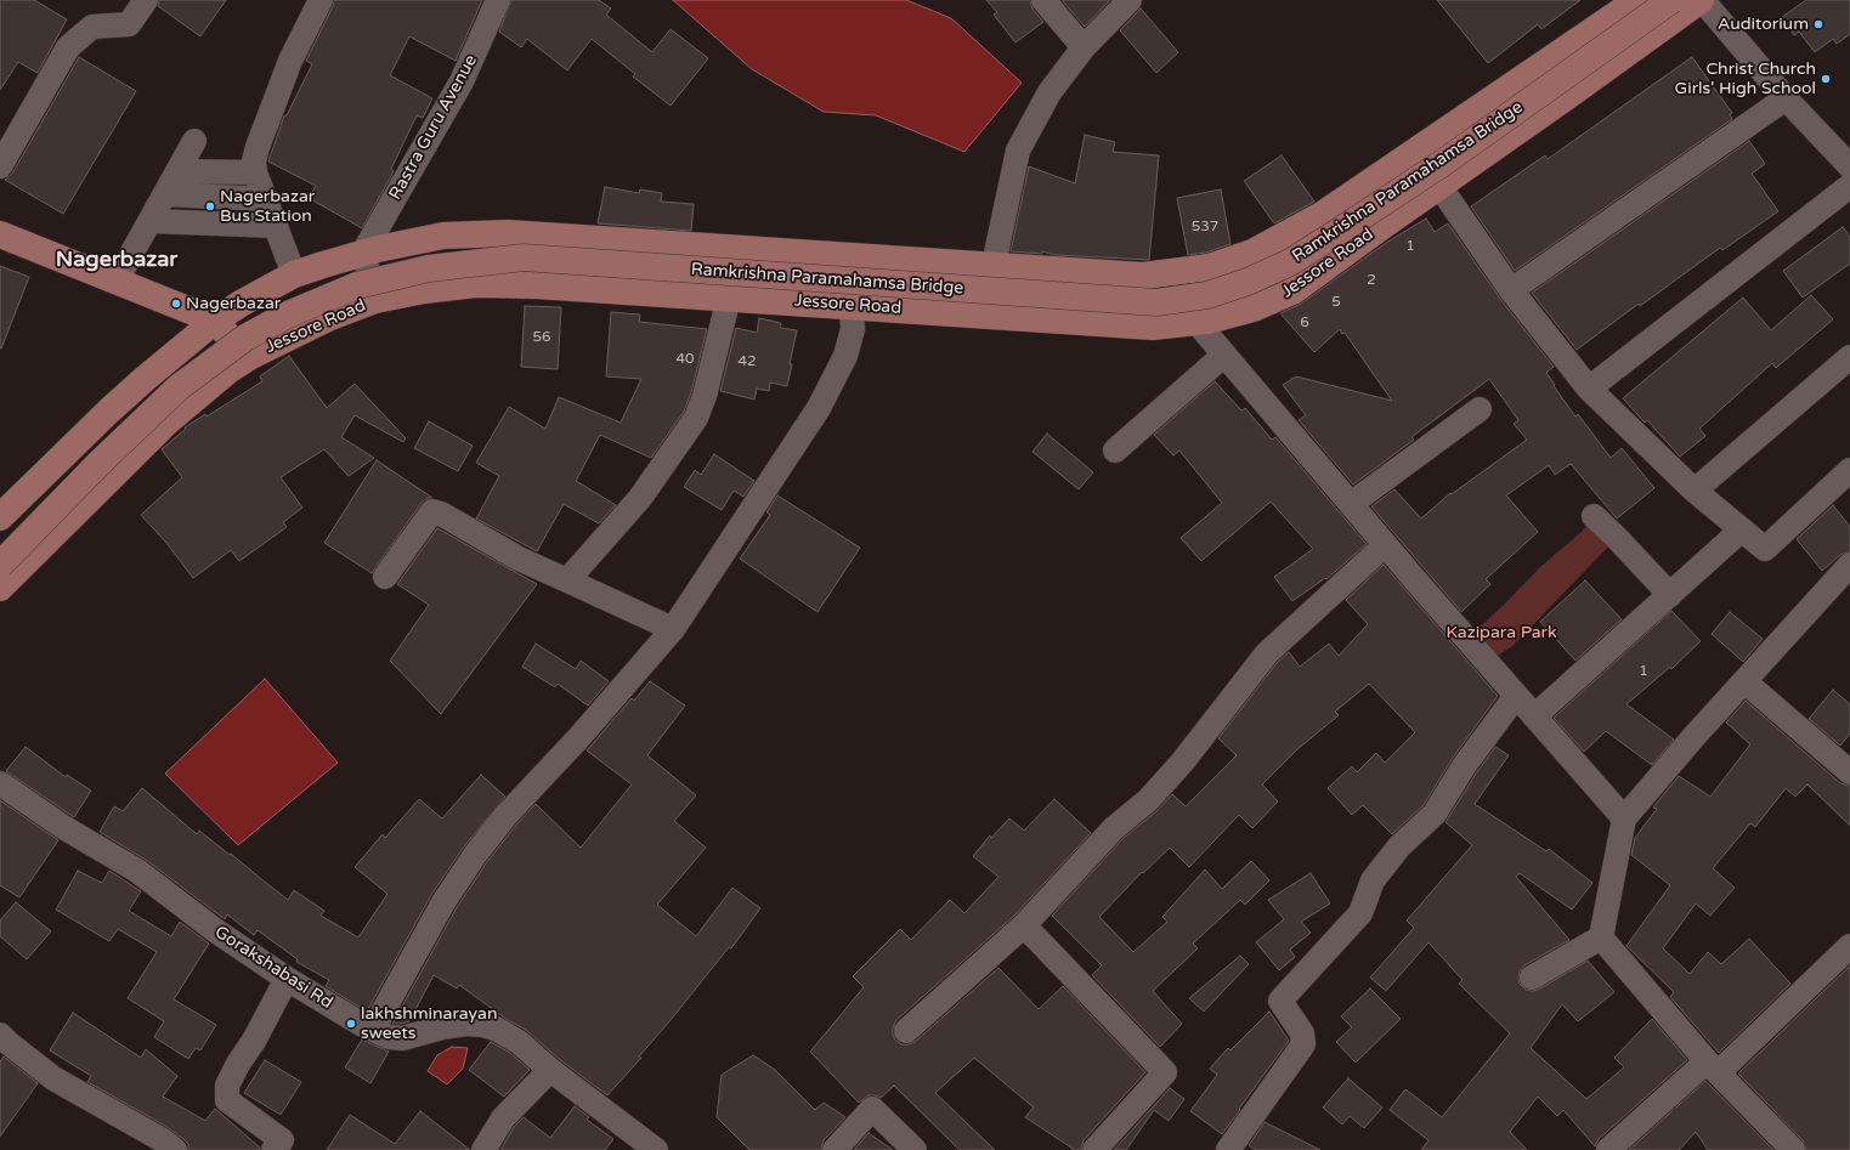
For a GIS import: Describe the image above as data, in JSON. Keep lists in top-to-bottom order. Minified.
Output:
{"streets":{"main road":["Ramkrishna Paramahamsa Bridge","Jessore Road"],"street":["Rastra Guru Avenue","Gorakshabasi Rd"]},"districts":["Nagerbazar"],"parks":["Kazipara Park"],"places":["Auditorium","Christ Church Girls' High School","Nagerbazar Bus Station","Nagerbazar","lakhshminarayan sweets"],"house_numbers":["537","1","2","5","6","56","40","42","1"]}
